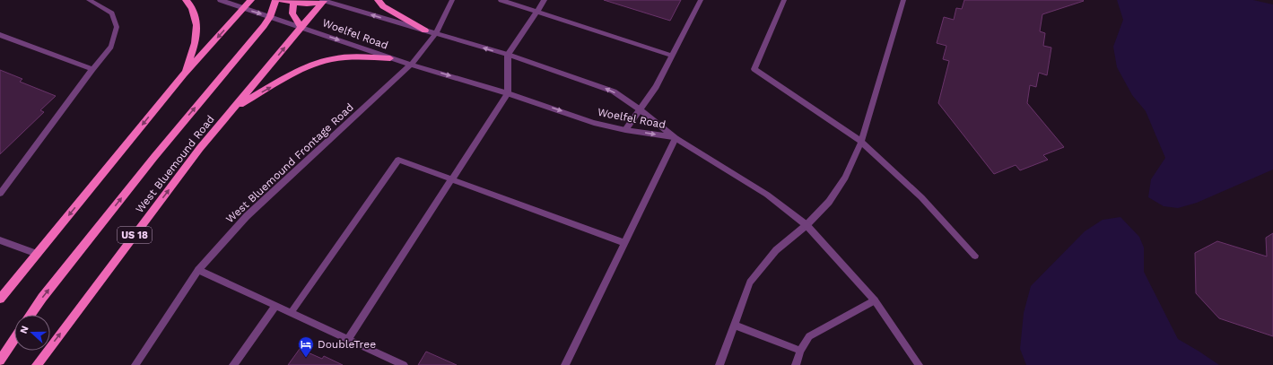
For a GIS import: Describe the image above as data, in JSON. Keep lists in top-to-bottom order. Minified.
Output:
{"streets":{"main road":["West Bluemound Road","US 18"],"street":["Woelfel Road","West Bluemound Frontage Road"]},"crossings":[["Woelfel Road","West Bluemound Frontage Road"],["Woelfel Road","West Bluemound Road"]],"places":{"hotel":["DoubleTree"]},"north":"left"}
